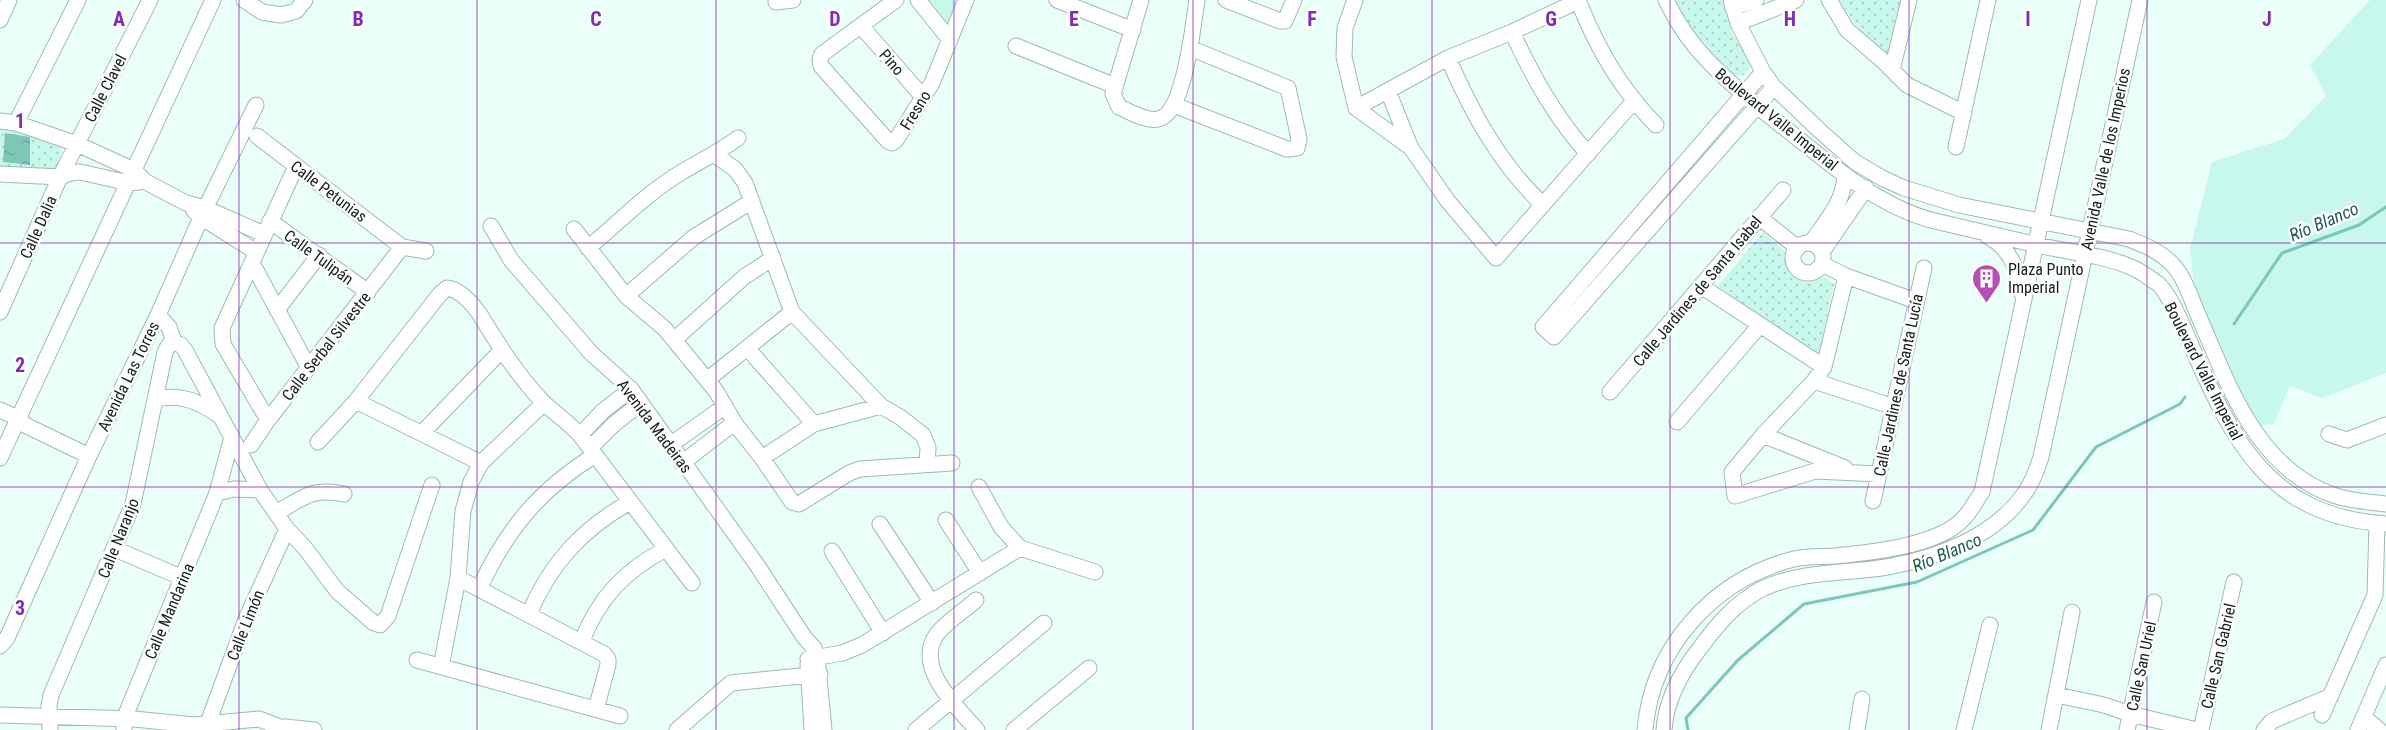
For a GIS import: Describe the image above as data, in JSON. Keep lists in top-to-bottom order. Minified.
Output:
{"streets":{"street":["Pino","Calle Clavel","Fresno","Boulevard Valle Imperial","Avenida Valle de los Imperios","Calle Petunias","Calle Dalia","Calle Tulipán","Calle Jardines de Santa Isabel","Calle Serbal Silvestre","Avenida Las Torres","Calle Jardines de Santa Lucía","Avenida Madeiras","Calle Naranjo","Calle Mandarina","Calle Limón","Calle San Gabriel","Calle San Uriel"]},"crossings":[["Pino","Fresno"],["Calle Clavel","Calle Dalia"],["Boulevard Valle Imperial","Avenida Valle de los Imperios"],["Calle Petunias","Calle Serbal Silvestre"],["Calle Tulipán","Calle Serbal Silvestre"],["Calle Tulipán","Avenida Las Torres"]],"water":["Río Blanco"],"places":{"building":["Plaza Punto Imperial"]},"grid":{"columns":["A","B","C","D","E","F","G","H","I","J"],"rows":["1","2","3"]}}
